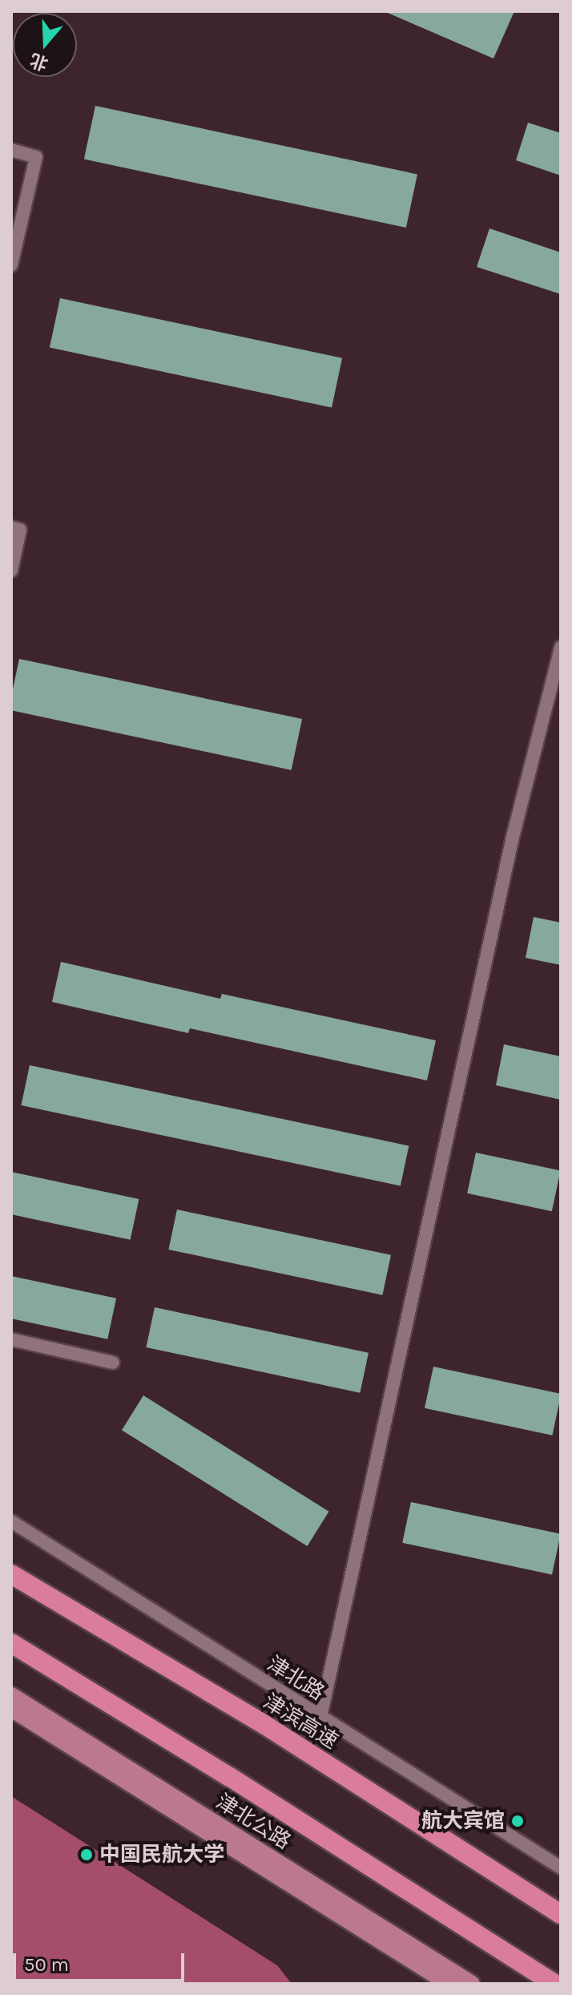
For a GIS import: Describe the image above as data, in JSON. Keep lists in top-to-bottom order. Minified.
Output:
{"streets":{"highway":["津滨高速"],"main road":["津北公路"],"street":["津北路"]},"places":["航大宾馆","中国民航大学"],"scale_bar":"50 m","north":"bottom"}
